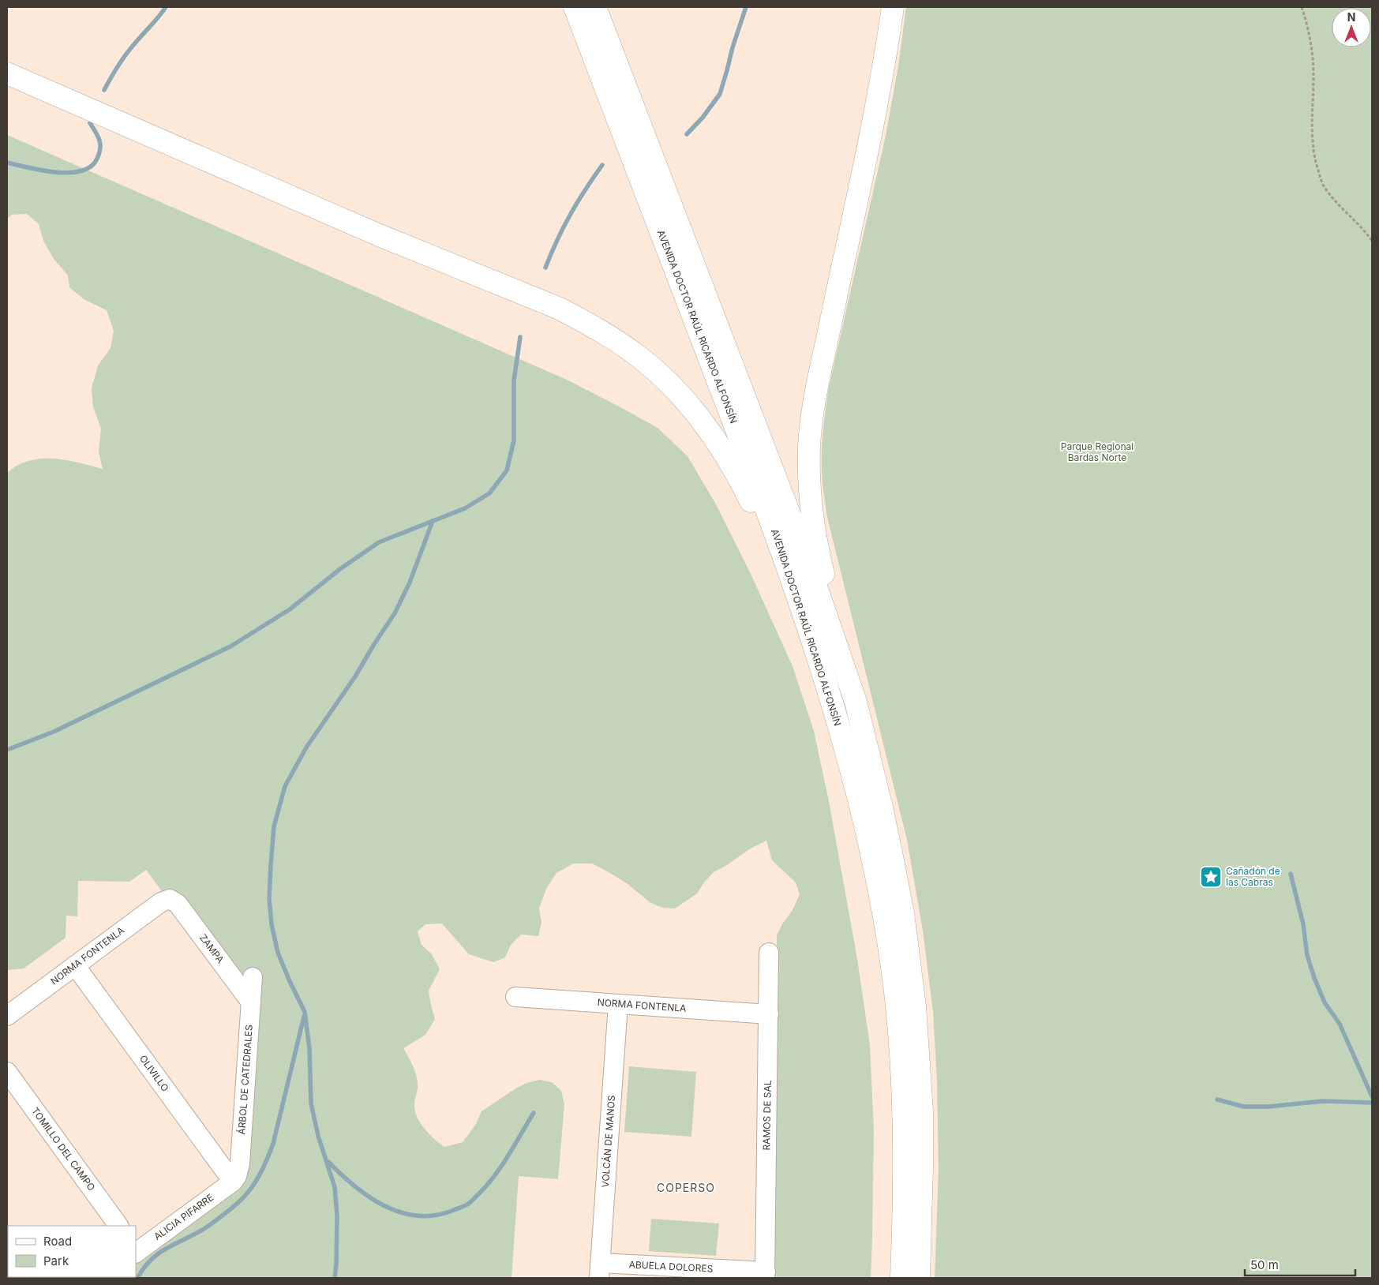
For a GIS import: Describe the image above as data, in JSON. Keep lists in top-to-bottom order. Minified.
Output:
{"streets":{"highway":["AVENIDA DOCTOR RAÚL RICARDO ALFONSÍN"],"street":["ZAMPA","NORMA FONTENLA","OLIVILLO","ÁRBOL DE CATEDRALES","RAMOS DE SAL","VOLCÁN DE MANOS","TOMILLO DEL CAMPO","ALICIA PIFARRE","ABUELA DOLORES"]},"crossings":[["ZAMPA","NORMA FONTENLA"],["ZAMPA","ÁRBOL DE CATEDRALES"],["NORMA FONTENLA","OLIVILLO"],["NORMA FONTENLA","RAMOS DE SAL"],["NORMA FONTENLA","VOLCÁN DE MANOS"],["OLIVILLO","ÁRBOL DE CATEDRALES"],["OLIVILLO","ALICIA PIFARRE"],["ÁRBOL DE CATEDRALES","ALICIA PIFARRE"],["RAMOS DE SAL","ABUELA DOLORES"],["VOLCÁN DE MANOS","ABUELA DOLORES"]],"districts":["COPERSO"],"parks":["Parque Regional Bardas Norte"],"places":{"place":["Cañadón de las Cabras"]},"legend":["Road","Park"],"scale_bar":"50 m","north":"top"}
